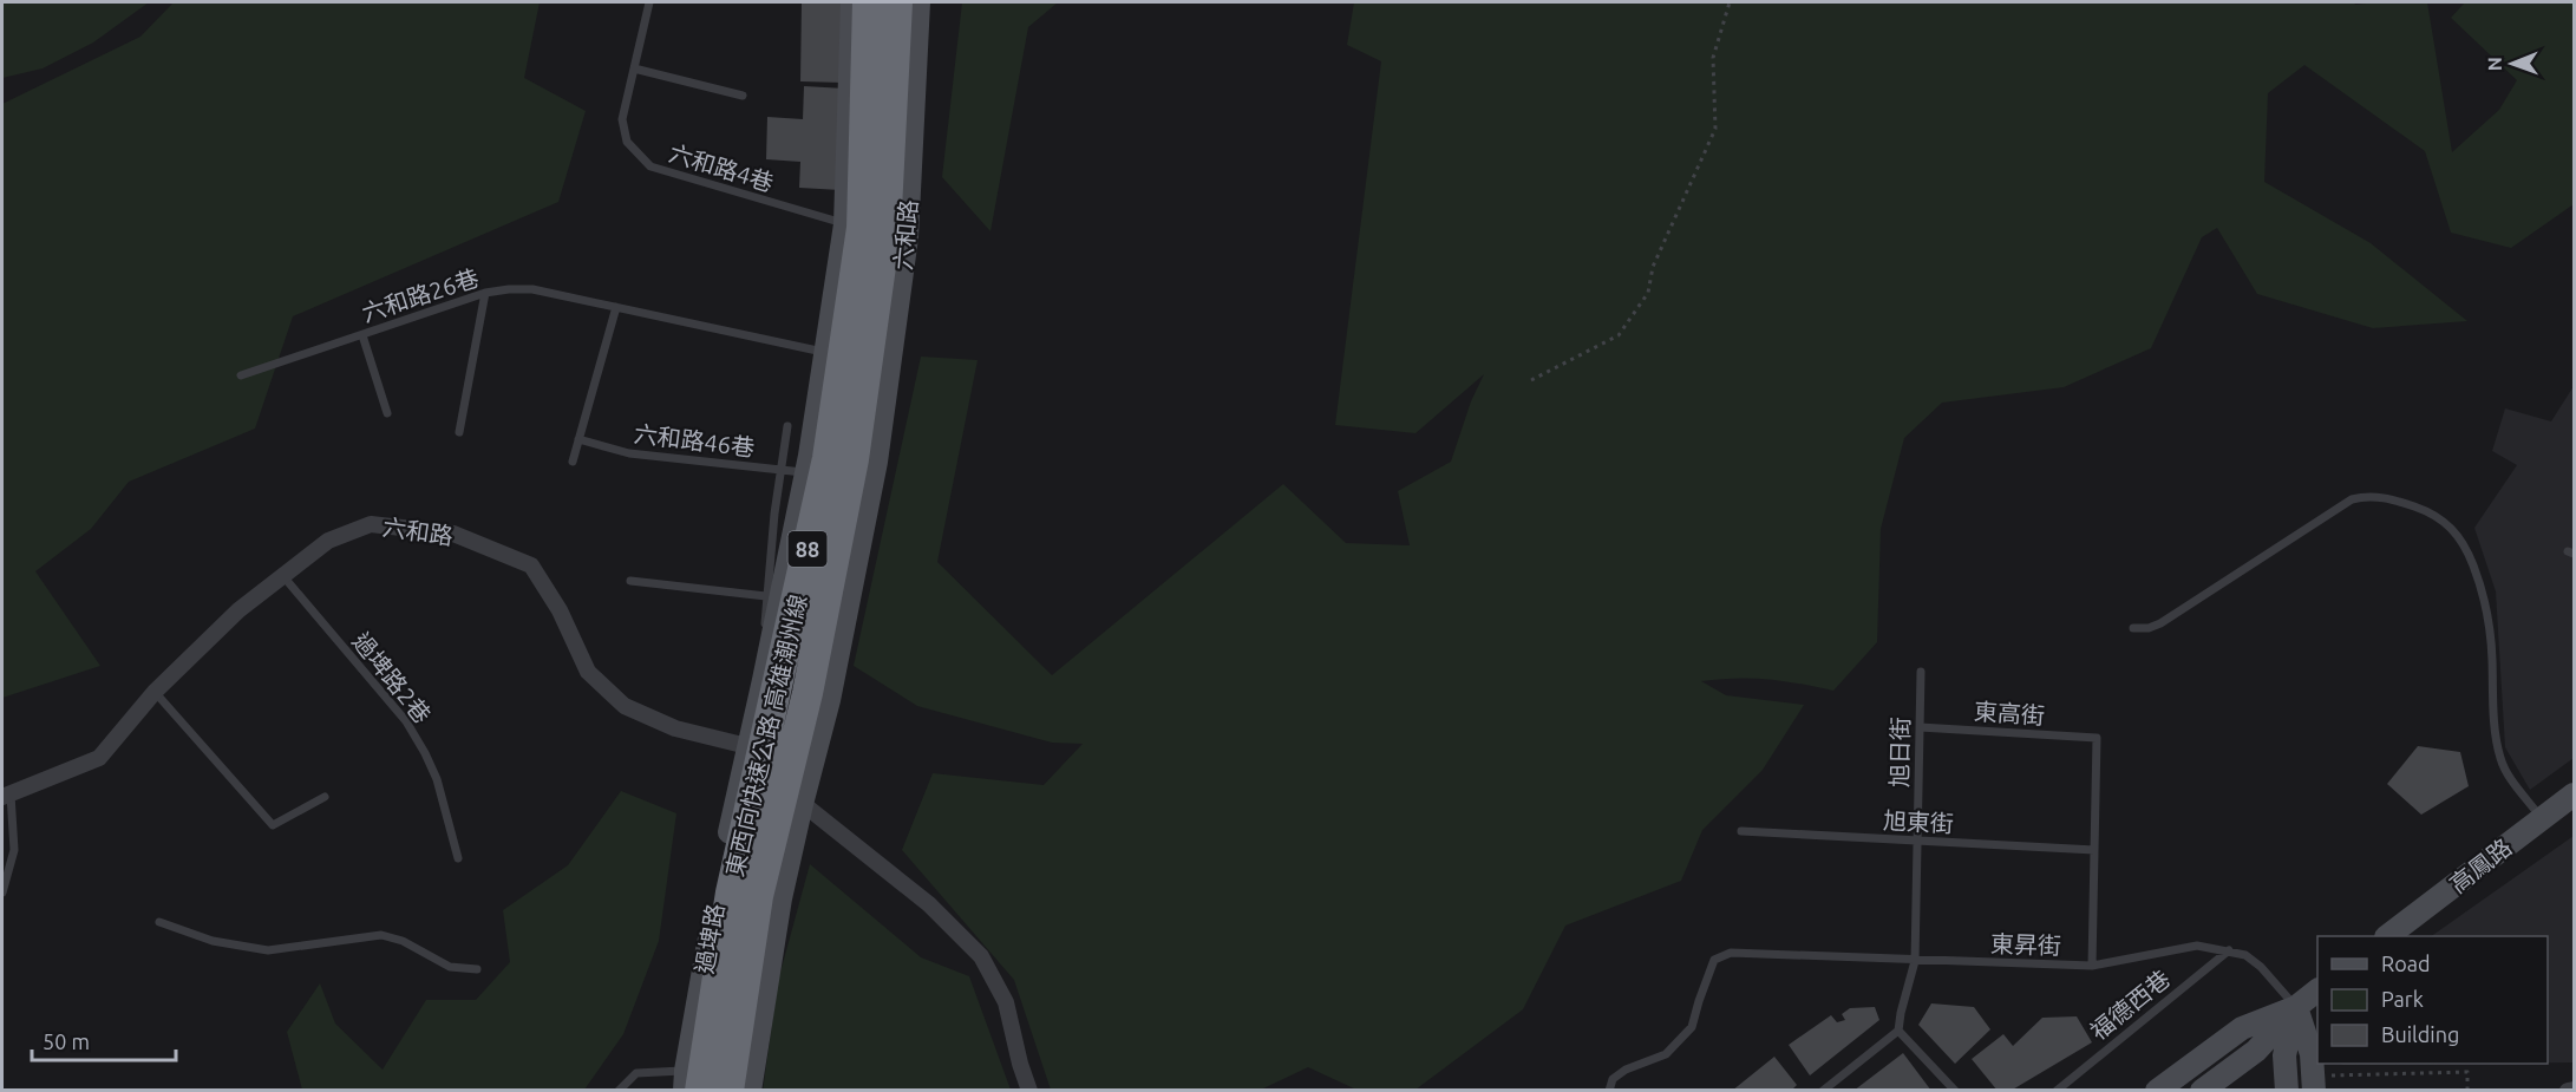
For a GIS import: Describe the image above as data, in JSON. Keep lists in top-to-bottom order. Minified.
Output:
{"streets":{"highway":["88","東西向快速公路 高雄潮州線"],"main road":["六和路","高鳳路","過埤路"],"lane":["六和路4巷","六和路26巷","六和路46巷","過埤路2巷","東高街","旭日街","旭東街","東昇街","福德西巷"]},"crossings":[["六和路","過埤路2巷"],["六和路","過埤路"],["東高街","旭日街"],["東高街","旭東街"],["東西向快速公路 高雄潮州線","過埤路"],["旭日街","旭東街"],["旭日街","東昇街"],["東昇街","福德西巷"]],"legend":["Road","Park","Building"],"scale_bar":"50 m","north":"left"}
